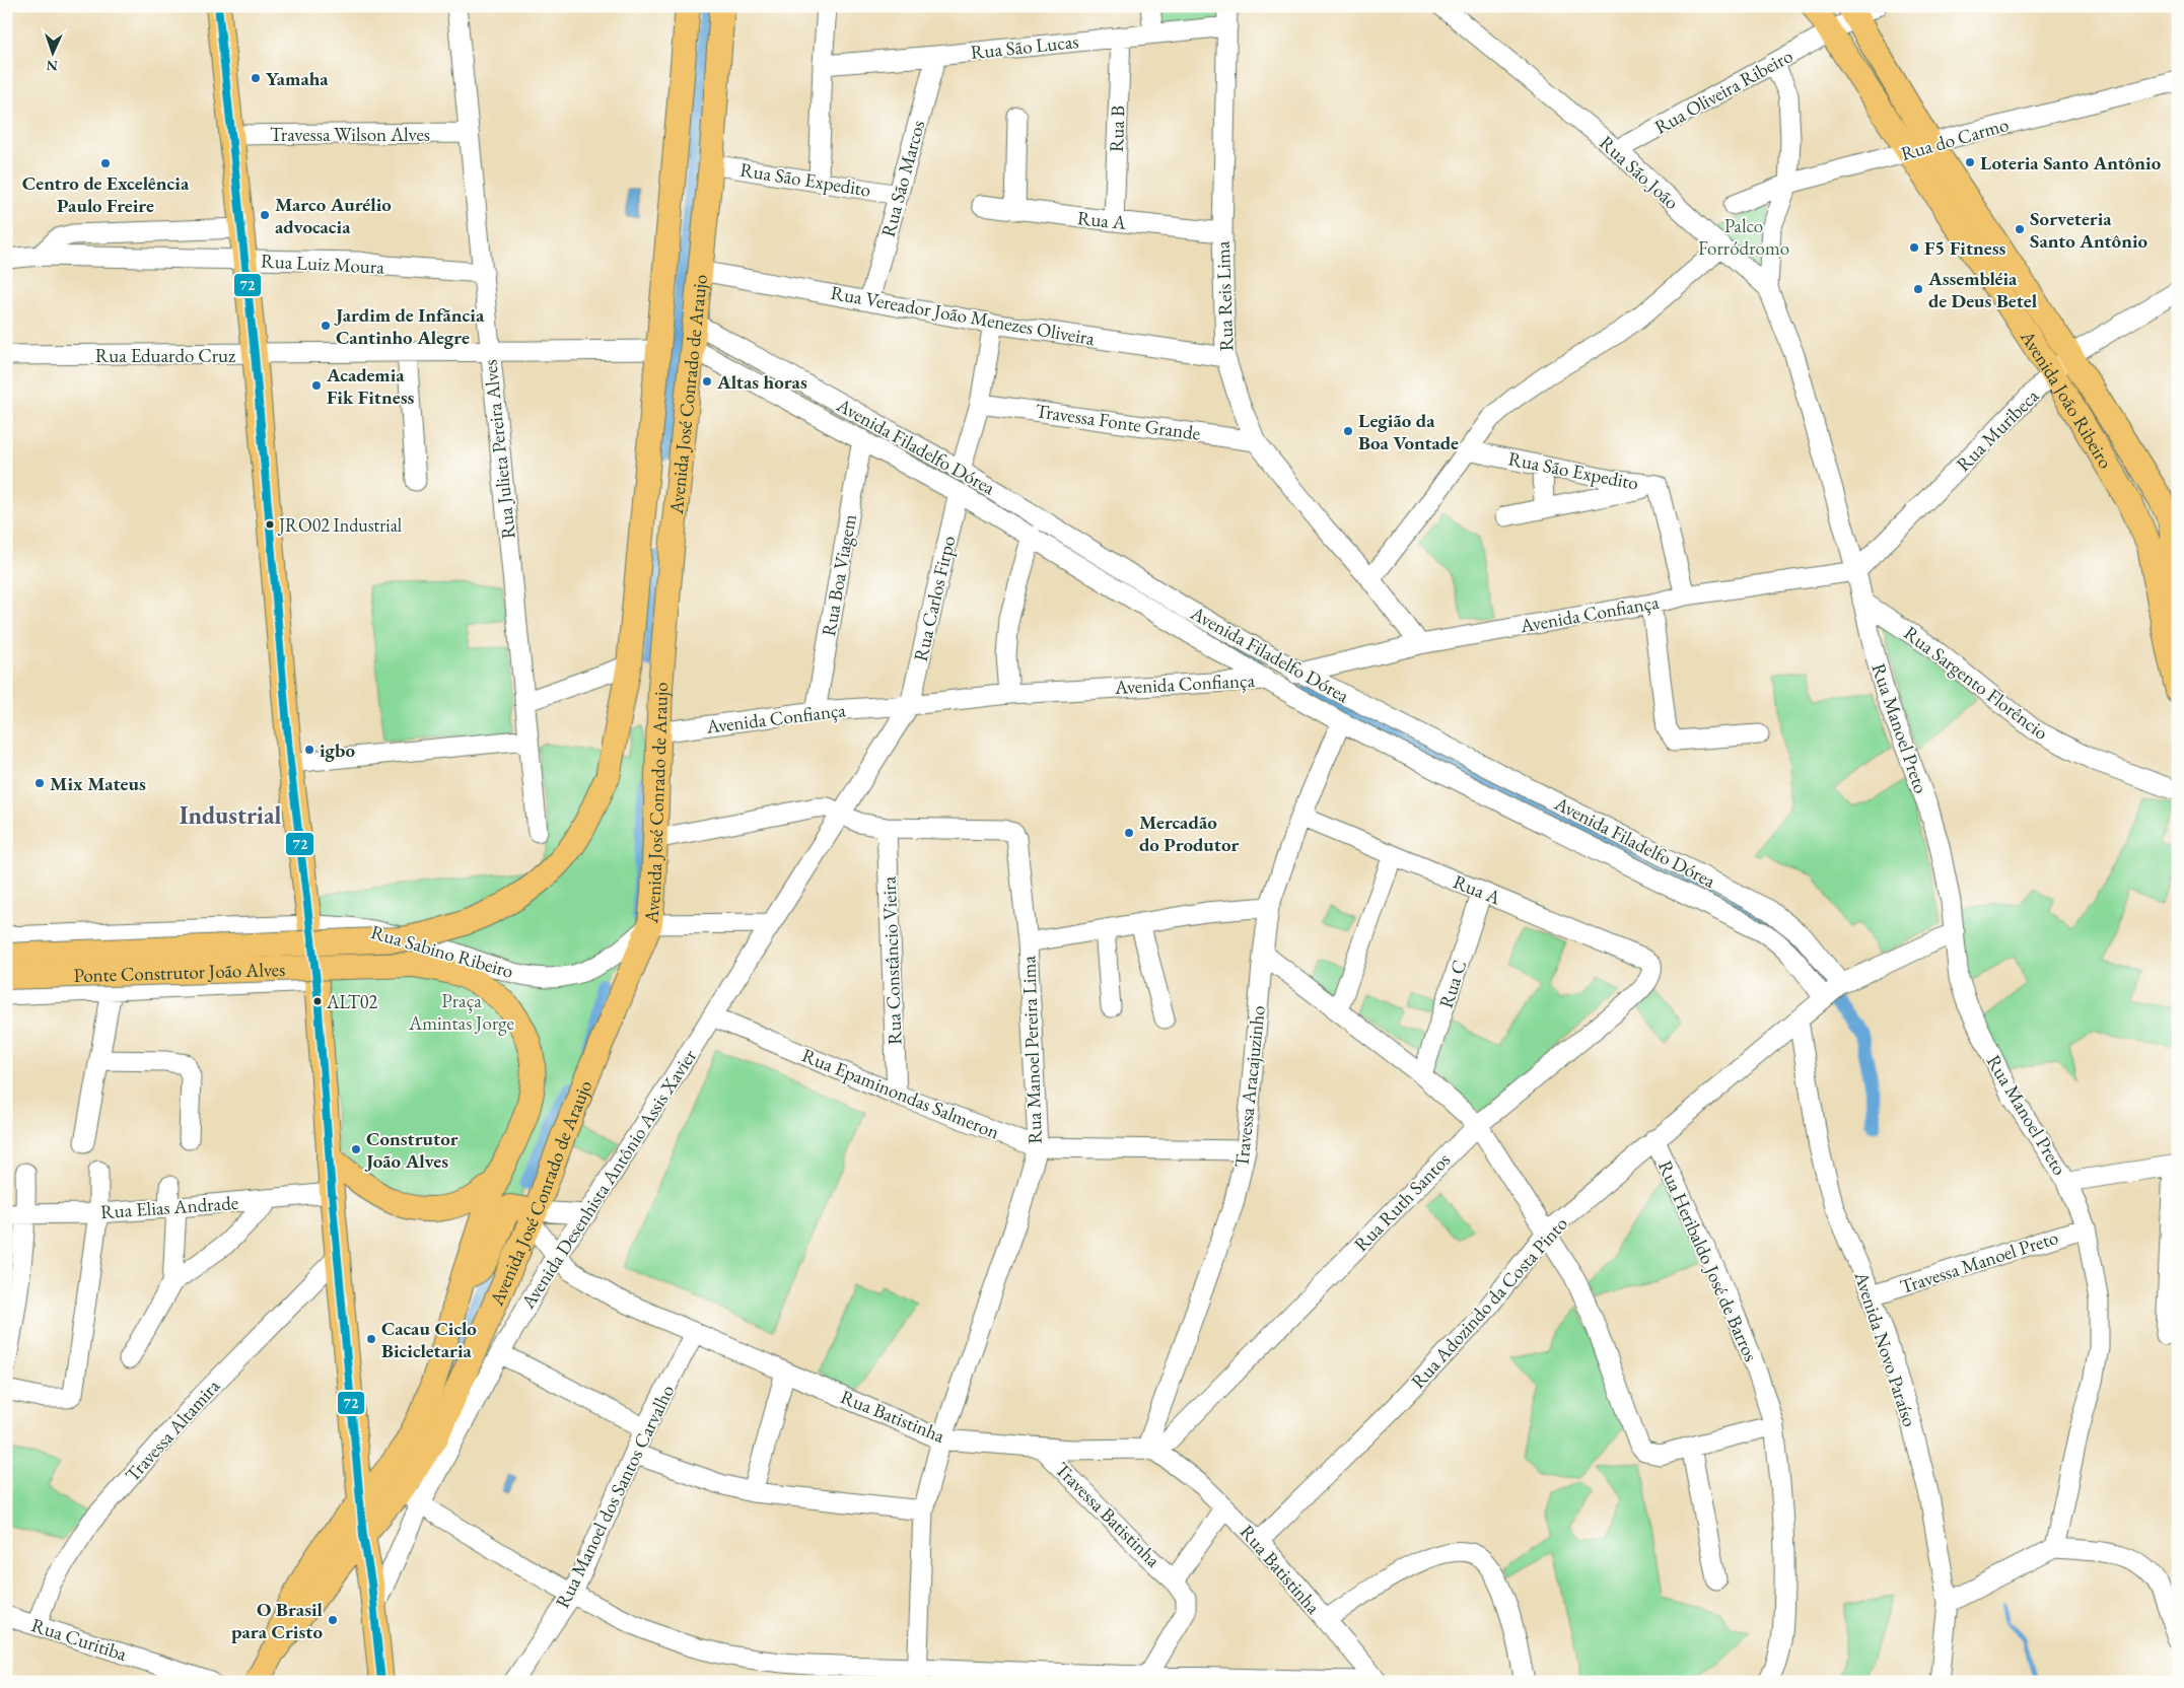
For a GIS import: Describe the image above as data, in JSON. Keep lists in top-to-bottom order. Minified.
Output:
{"streets":{"main road":["Avenida José Conrado de Araujo","Avenida João Ribeiro","Ponte Construtor João Alves"],"street":["Rua São Lucas","Rua Oliveira Ribeiro","Rua B","Travessa Wilson Alves","Rua do Carmo","Rua São João","Rua São Marcos","Rua São Expedito","Rua A","Rua Luiz Moura","Rua Reis Lima","Rua Vereador João Menezes Oliveira","Rua Eduardo Cruz","Travessa Fonte Grande","Rua Muribeca","Avenida Filadelfo Dórea","Rua Julieta Pereira Alves","Rua Boa Viagem","Rua Carlos Firpo","Avenida Confiança","Rua Sargento Florêncio","Rua Manoel Preto","Rua Sabino Ribeiro","Rua Constâncio Vieira","Rua C","Rua Manoel Pereira Lima","Travessa Aracajuzinho","Rua Epaminondas Salmeron","Avenida Desenhista Antônio Assis Xavier","Rua Ruth Santos","Rua Elias Andrade","Rua Heribaldo José de Barros","Travessa Manoel Preto","Rua Adozindo da Costa Pinto","Avenida Novo Paraíso","Rua Batistinha","Travessa Altamira","Rua Manoel dos Santos Carvalho","Travessa Batistinha","Rua Curitiba"]},"crossings":[["Rua São Lucas","Rua B"],["Rua São Lucas","Rua São Marcos"],["Rua São Lucas","Rua Reis Lima"],["Rua Oliveira Ribeiro","Rua São João"],["Rua Oliveira Ribeiro","Avenida João Ribeiro"],["Rua B","Rua A"],["Travessa Wilson Alves","Rua Julieta Pereira Alves"],["Rua do Carmo","Avenida João Ribeiro"],["Rua São João","Rua Muribeca"],["Rua São João","Avenida Confiança"],["Rua São João","Rua Manoel Preto"],["Rua São Marcos","Rua São Expedito"],["Rua São Marcos","Rua Vereador João Menezes Oliveira"],["Rua São Expedito","Avenida José Conrado de Araujo"],["Rua São Expedito","Avenida Confiança"],["Rua A","Rua Reis Lima"],["Rua A","Rua C"],["Rua A","Travessa Aracajuzinho"],["Rua A","Rua Ruth Santos"],["Rua Luiz Moura","Rua Julieta Pereira Alves"],["Rua Reis Lima","Rua Vereador João Menezes Oliveira"],["Rua Reis Lima","Travessa Fonte Grande"],["Rua Reis Lima","Avenida Confiança"],["Rua Vereador João Menezes Oliveira","Avenida José Conrado de Araujo"],["Rua Eduardo Cruz","Avenida José Conrado de Araujo"],["Rua Eduardo Cruz","Rua Julieta Pereira Alves"],["Avenida José Conrado de Araujo","Avenida Filadelfo Dórea"],["Avenida José Conrado de Araujo","Avenida Confiança"],["Avenida José Conrado de Araujo","Rua Sabino Ribeiro"],["Avenida José Conrado de Araujo","Ponte Construtor João Alves"],["Avenida José Conrado de Araujo","Avenida Desenhista Antônio Assis Xavier"],["Avenida José Conrado de Araujo","Rua Batistinha"],["Avenida João Ribeiro","Rua Muribeca"],["Rua Muribeca","Avenida Confiança"],["Rua Muribeca","Rua Manoel Preto"],["Avenida Filadelfo Dórea","Rua Boa Viagem"],["Avenida Filadelfo Dórea","Rua Carlos Firpo"],["Avenida Filadelfo Dórea","Avenida Confiança"],["Avenida Filadelfo Dórea","Travessa Aracajuzinho"],["Avenida Filadelfo Dórea","Rua Adozindo da Costa Pinto"],["Rua Boa Viagem","Avenida Confiança"],["Rua Carlos Firpo","Avenida Confiança"],["Rua Carlos Firpo","Avenida Desenhista Antônio Assis Xavier"],["Avenida Confiança","Rua Manoel Preto"],["Rua Sargento Florêncio","Rua Manoel Preto"],["Rua Manoel Preto","Travessa Manoel Preto"],["Rua Manoel Preto","Rua Adozindo da Costa Pinto"],["Rua Constâncio Vieira","Rua Manoel Pereira Lima"],["Rua Constâncio Vieira","Rua Epaminondas Salmeron"],["Rua Manoel Pereira Lima","Rua Epaminondas Salmeron"],["Rua Manoel Pereira Lima","Rua Batistinha"],["Travessa Aracajuzinho","Rua Epaminondas Salmeron"],["Travessa Aracajuzinho","Rua Ruth Santos"],["Travessa Aracajuzinho","Rua Batistinha"],["Rua Epaminondas Salmeron","Avenida Desenhista Antônio Assis Xavier"],["Avenida Desenhista Antônio Assis Xavier","Rua Batistinha"],["Rua Ruth Santos","Rua Batistinha"],["Rua Heribaldo José de Barros","Rua Adozindo da Costa Pinto"],["Travessa Manoel Preto","Avenida Novo Paraíso"],["Rua Adozindo da Costa Pinto","Avenida Novo Paraíso"],["Rua Adozindo da Costa Pinto","Rua Batistinha"],["Rua Batistinha","Rua Manoel dos Santos Carvalho"],["Rua Batistinha","Travessa Batistinha"],["Travessa Altamira","Rua Curitiba"]],"districts":["Industrial"],"parks":["Palco Forródromo","Praça Amintas Jorge"],"places":["Yamaha","Loteria Santo Antônio","Centro de Excelência Paulo Freire","Marco Aurélio advocacia","Sorveteria Santo Antônio","F5 Fitness","Assembléia de Deus Betel","Jardim de Infãncia Cantinho Alegre","Altas horas","Academia Fik Fitness","Legião da Boa Vontade","JRO02 Industrial","igbo","Mix Mateus","Mercadão do Produtor","ALT02","Construtor João Alves","Cacau Ciclo Bicicletaria","O Brasil para Cristo"],"lines":["transit line 72"],"north":"bottom"}
